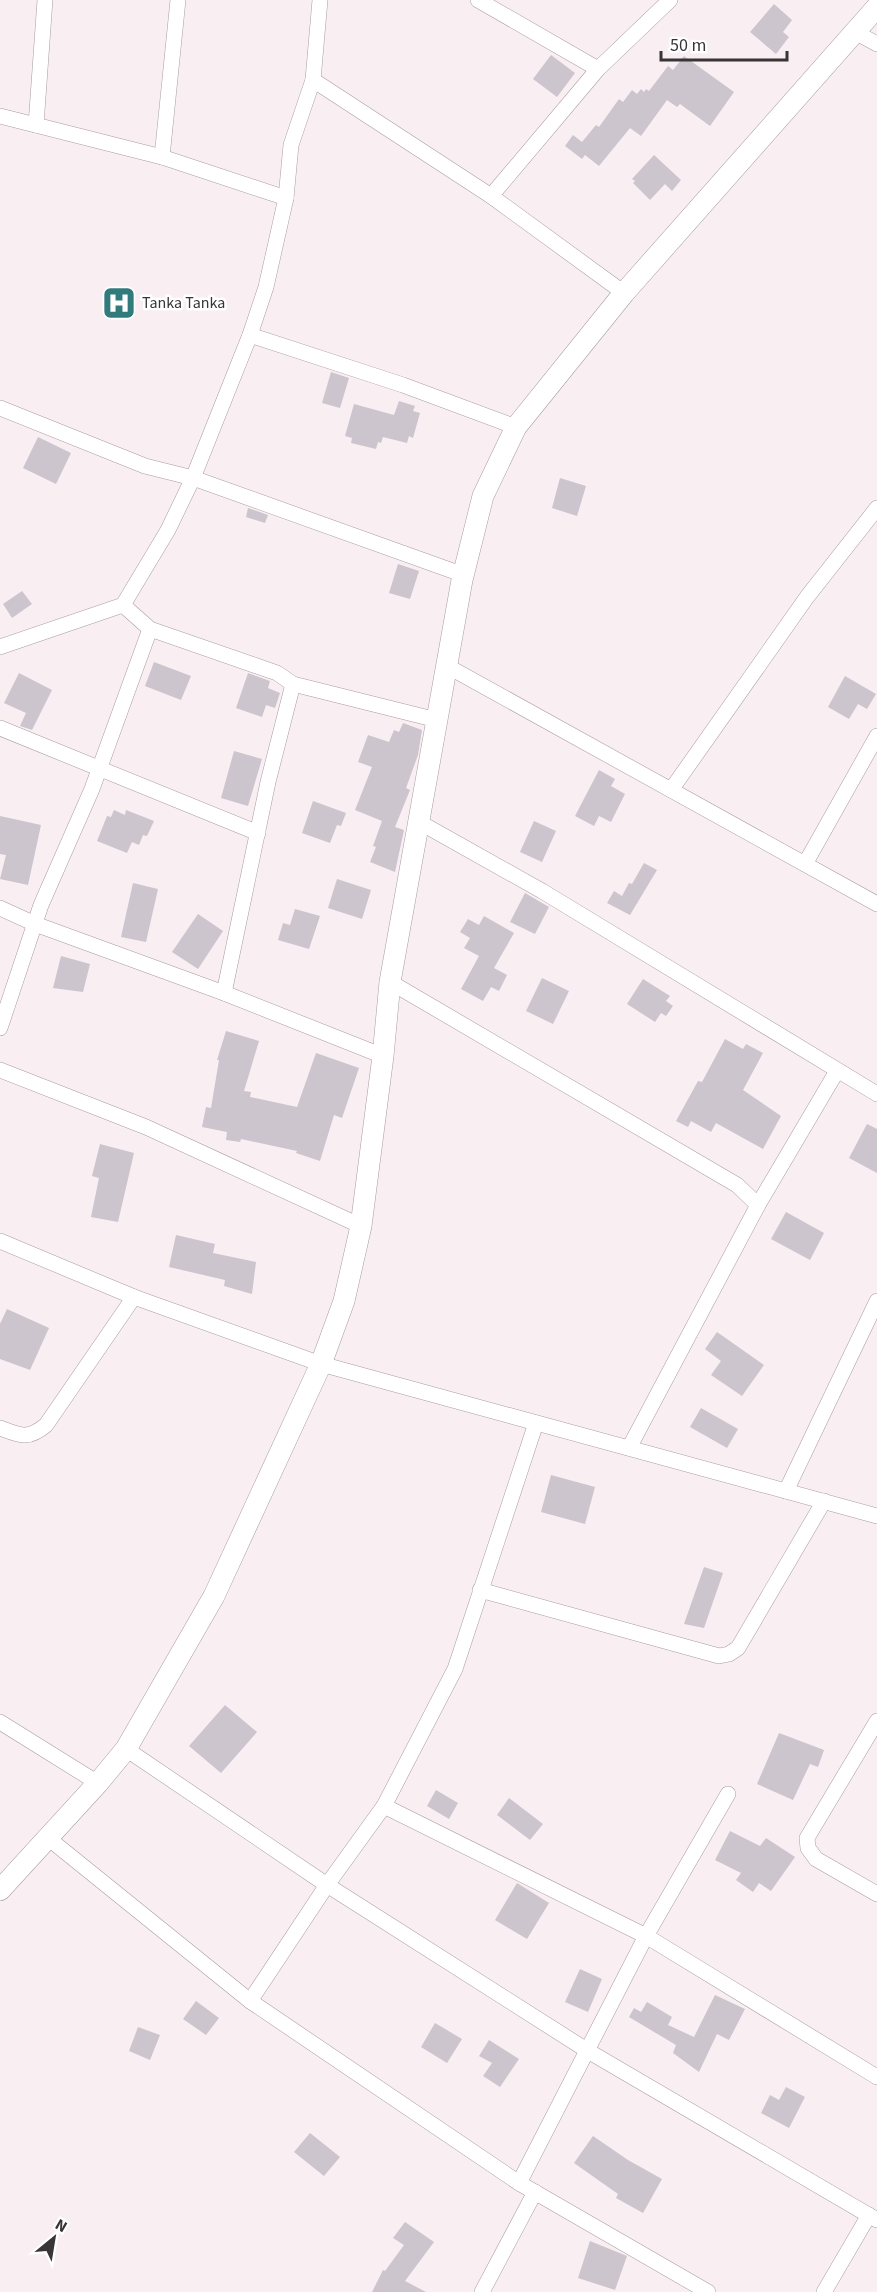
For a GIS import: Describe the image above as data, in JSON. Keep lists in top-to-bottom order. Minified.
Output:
{"places":{"hospital":["Tanka Tanka"]},"scale_bar":"50 m","north":"top right"}
